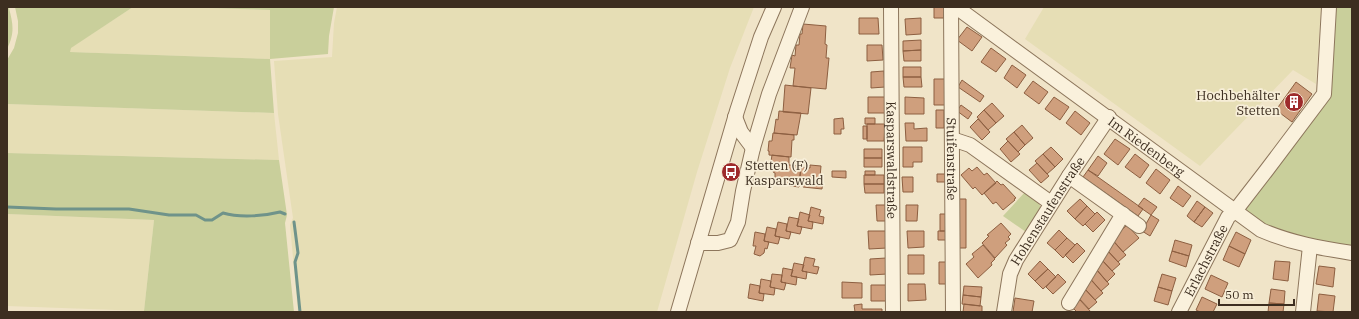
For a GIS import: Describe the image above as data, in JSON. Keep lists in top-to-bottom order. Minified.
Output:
{"streets":{"street":["Im Riedenberg","Kasparswaldstraße","Stuifenstraße","Hohenstaufenstraße","Erlachstraße"]},"crossings":[["Im Riedenberg","Hohenstaufenstraße"],["Im Riedenberg","Erlachstraße"]],"places":{"building":["Hochbehälter Stetten"],"bus stop":["Stetten (F) Kasparswald"]},"scale_bar":"50 m"}
